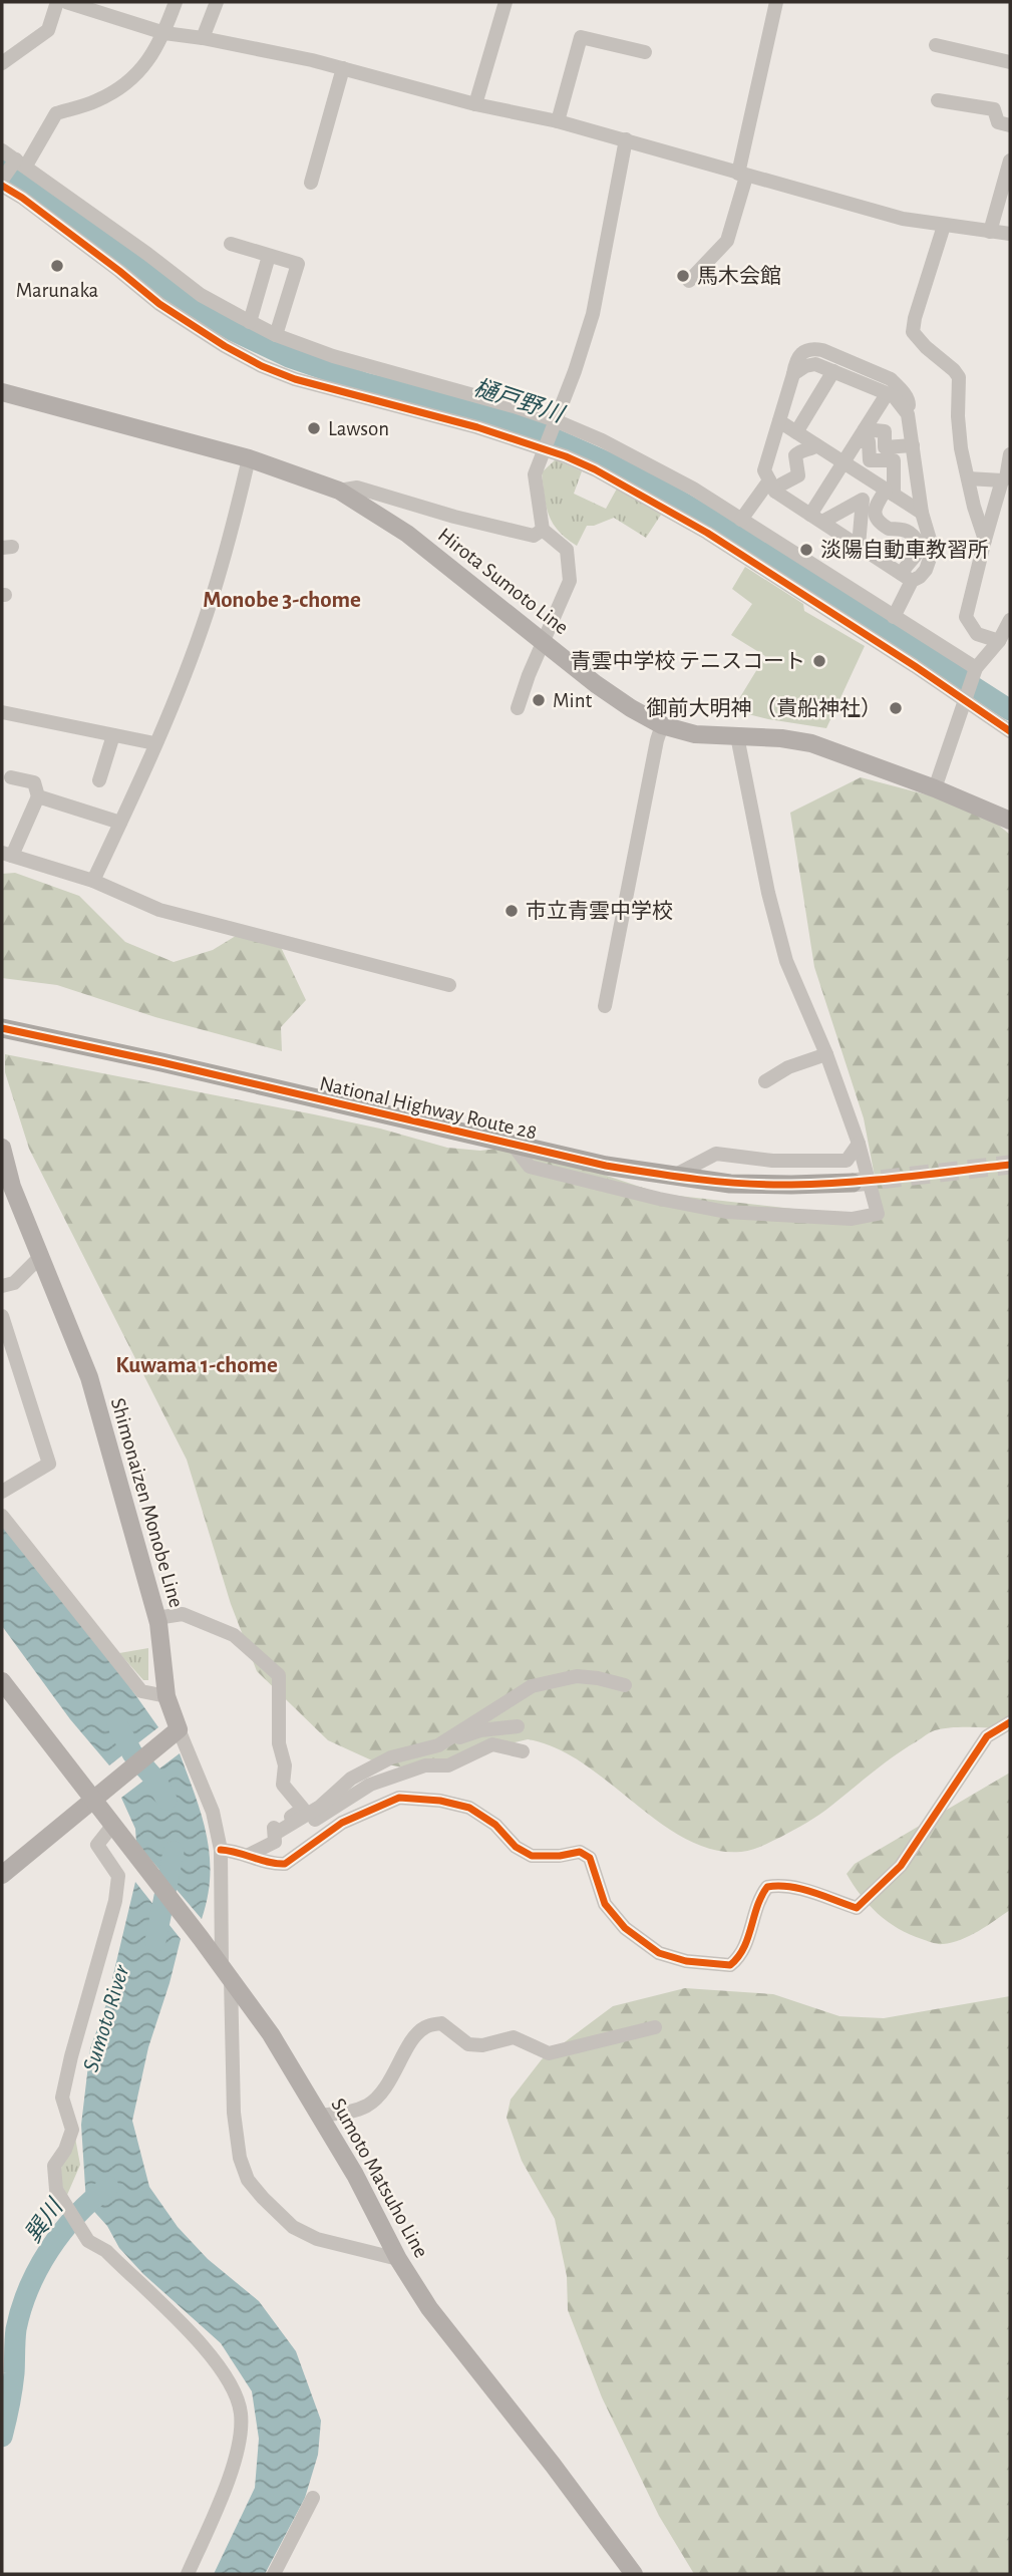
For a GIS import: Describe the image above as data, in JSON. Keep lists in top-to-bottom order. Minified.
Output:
{"streets":{"highway":["National Highway Route 28"],"main road":["Hirota Sumoto Line","Shimonaizen Monobe Line","Sumoto Matsuho Line"]},"districts":["Monobe 3-chome","Kuwama 1-chome"],"water":["樋戸野川","Sumoto River","巽川"],"places":["Marunaka","馬木会館","Lawson","淡陽自動車教習所","青雲中学校 テニスコート","Mint","御前大明神 （貴船神社）","市立青雲中学校"]}
